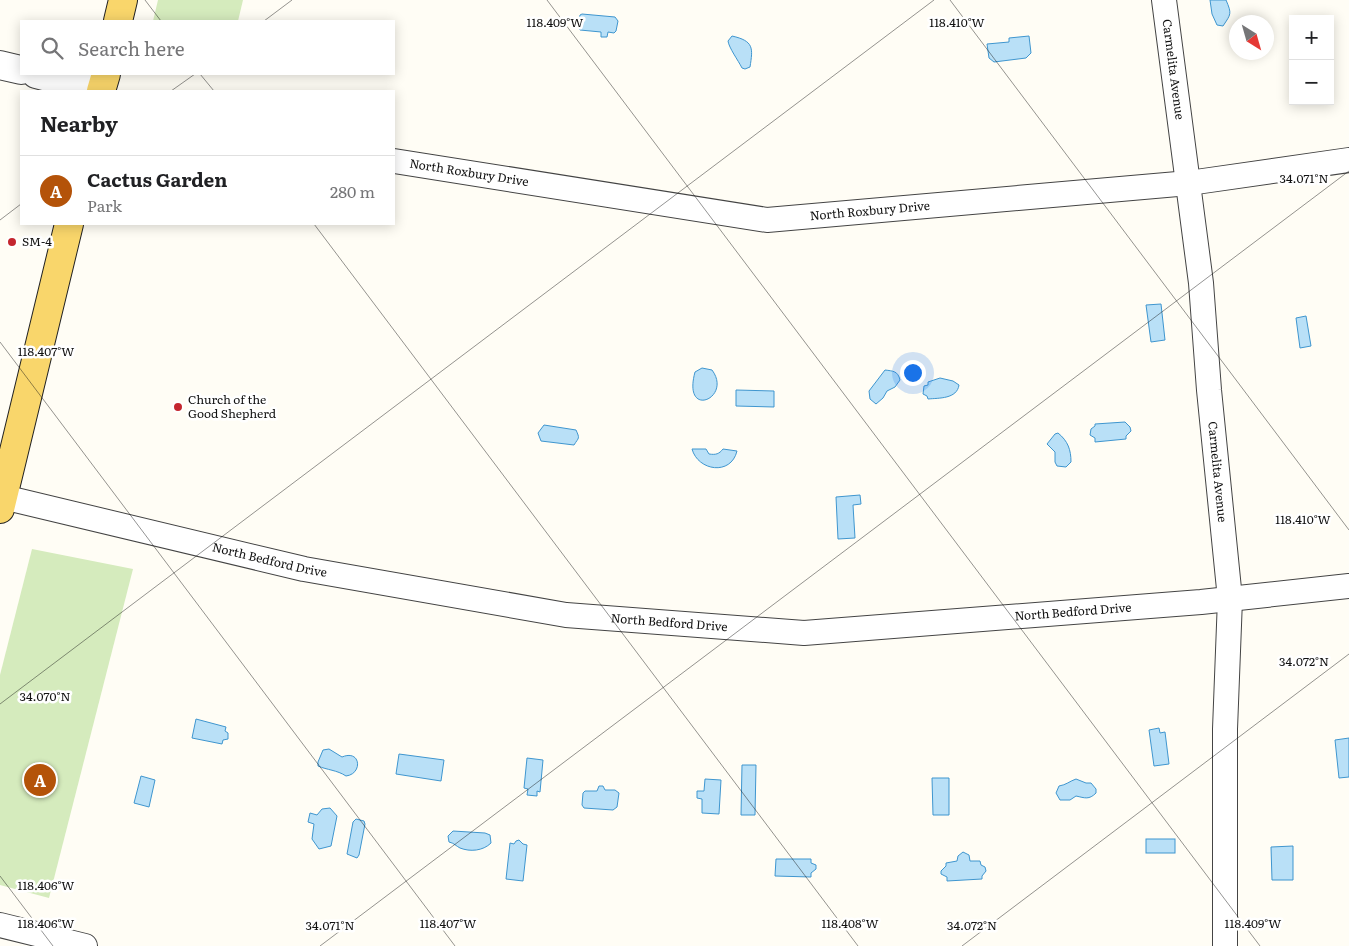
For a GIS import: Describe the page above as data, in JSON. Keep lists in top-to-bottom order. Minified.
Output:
{"streets":{"street":["Carmelita Avenue","North Roxbury Drive","North Bedford Drive"]},"crossings":[["Carmelita Avenue","North Roxbury Drive"],["Carmelita Avenue","North Bedford Drive"]],"places":["SM-4","Church of the Good Shepherd"],"north":"bottom right","page":{"map_buttons":["+","−"],"search":"Search here","heading":"Nearby","list":[{"mark":"A","name":"Cactus Garden","note":"Park","value":"280 m"}],"pins":"A"},"coordinates":["118.409°W","118.410°W","34.071°N","118.407°W","34.072°N","34.070°N","118.406°W","118.408°W"]}
